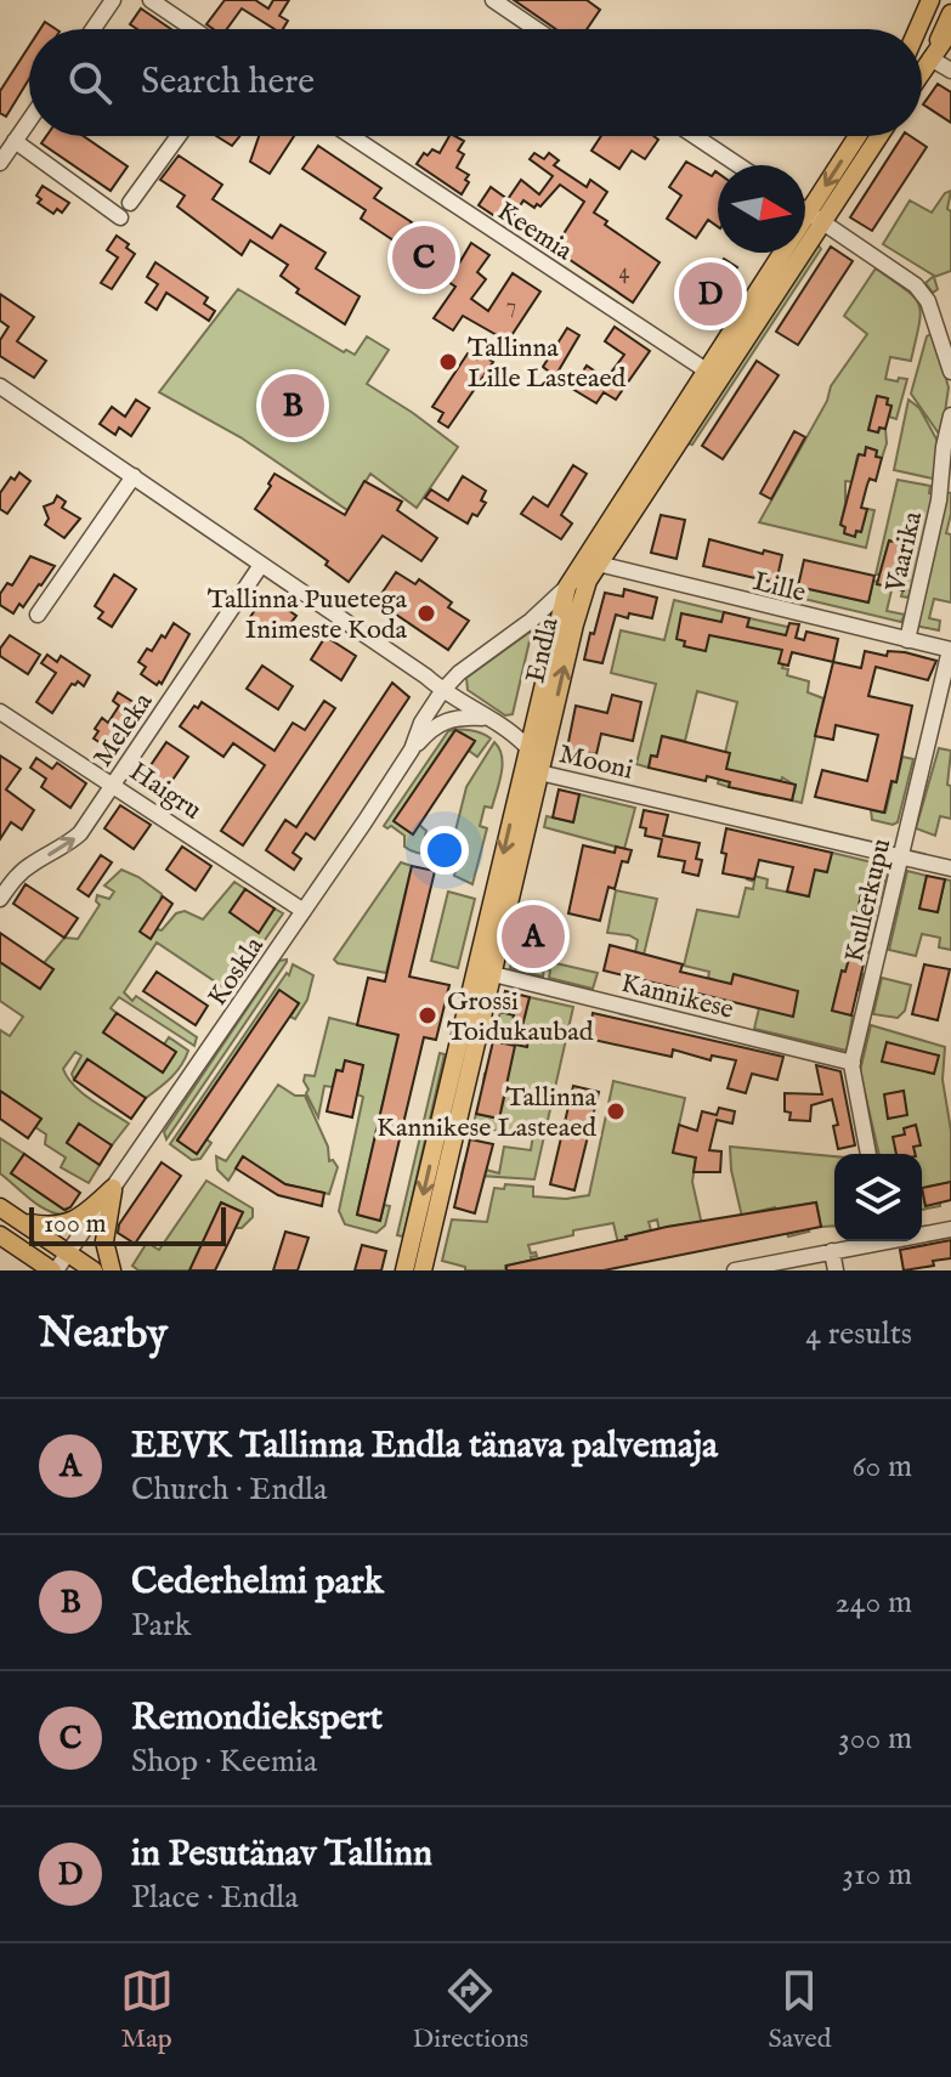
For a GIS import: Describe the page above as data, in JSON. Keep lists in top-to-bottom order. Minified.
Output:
{"streets":{"main road":["Endla"],"street":["Keemia","Vaarika","Lille","Meleka","Mooni","Haigru","Kullerkupu","Koskla","Kannikese"]},"crossings":[["Keemia","Endla"],["Vaarika","Lille"],["Lille","Endla"],["Lille","Kullerkupu"],["Endla","Mooni"],["Endla","Koskla"],["Endla","Kannikese"],["Meleka","Mooni"],["Meleka","Haigru"],["Mooni","Kullerkupu"],["Mooni","Koskla"],["Haigru","Koskla"],["Kullerkupu","Kannikese"]],"one_way":["Meleka"],"places":["Tallinna Lille Lasteaed","Tallinna Puuetega Inimeste Koda","Grossi Toidukaubad","Tallinna Kannikese Lasteaed"],"house_numbers":["4","7"],"scale_bar":"100 m","north":"right","page":{"search":"Search here","pins":["C","D","B","A"],"scale":"100 m","heading":["Nearby","4 results"],"list":[{"mark":"A","name":"EEVK Tallinna Endla tänava palvemaja","note":"Church · Endla","value":"60 m"},{"mark":"B","name":"Cederhelmi park","note":"Park","value":"240 m"},{"mark":"C","name":"Remondiekspert","note":"Shop · Keemia","value":"300 m"},{"mark":"D","name":"in Pesutänav Tallinn","note":"Place · Endla","value":"310 m"}],"nav":["Map","Directions","Saved"]}}
